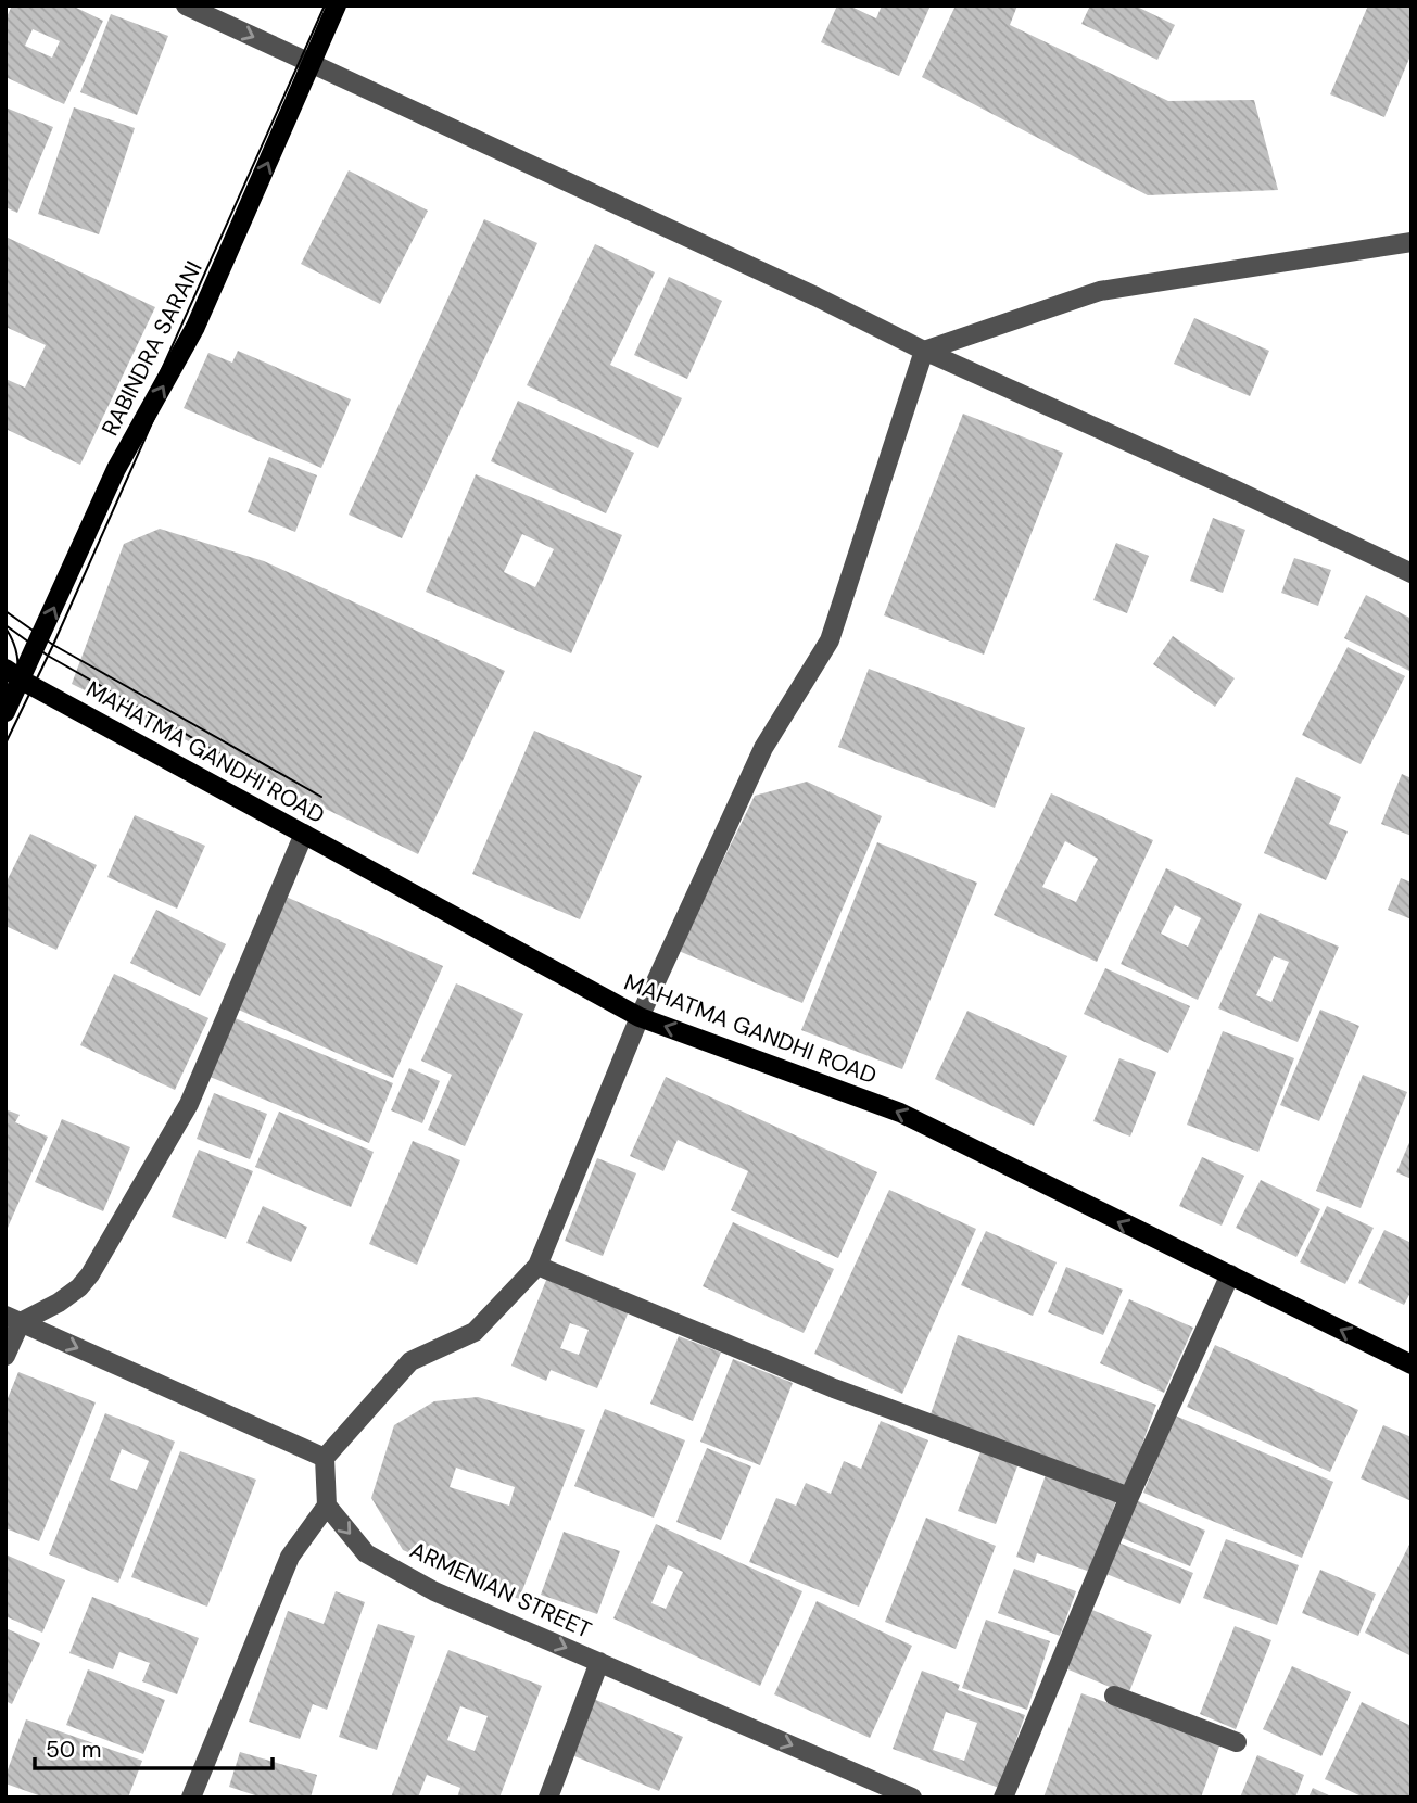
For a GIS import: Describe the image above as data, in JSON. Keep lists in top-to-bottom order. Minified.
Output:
{"streets":{"main road":["RABINDRA SARANI","MAHATMA GANDHI ROAD"],"street":["ARMENIAN STREET"]},"crossings":[["RABINDRA SARANI","MAHATMA GANDHI ROAD"]],"one_way":["RABINDRA SARANI","MAHATMA GANDHI ROAD","ARMENIAN STREET"],"scale_bar":"50 m"}
